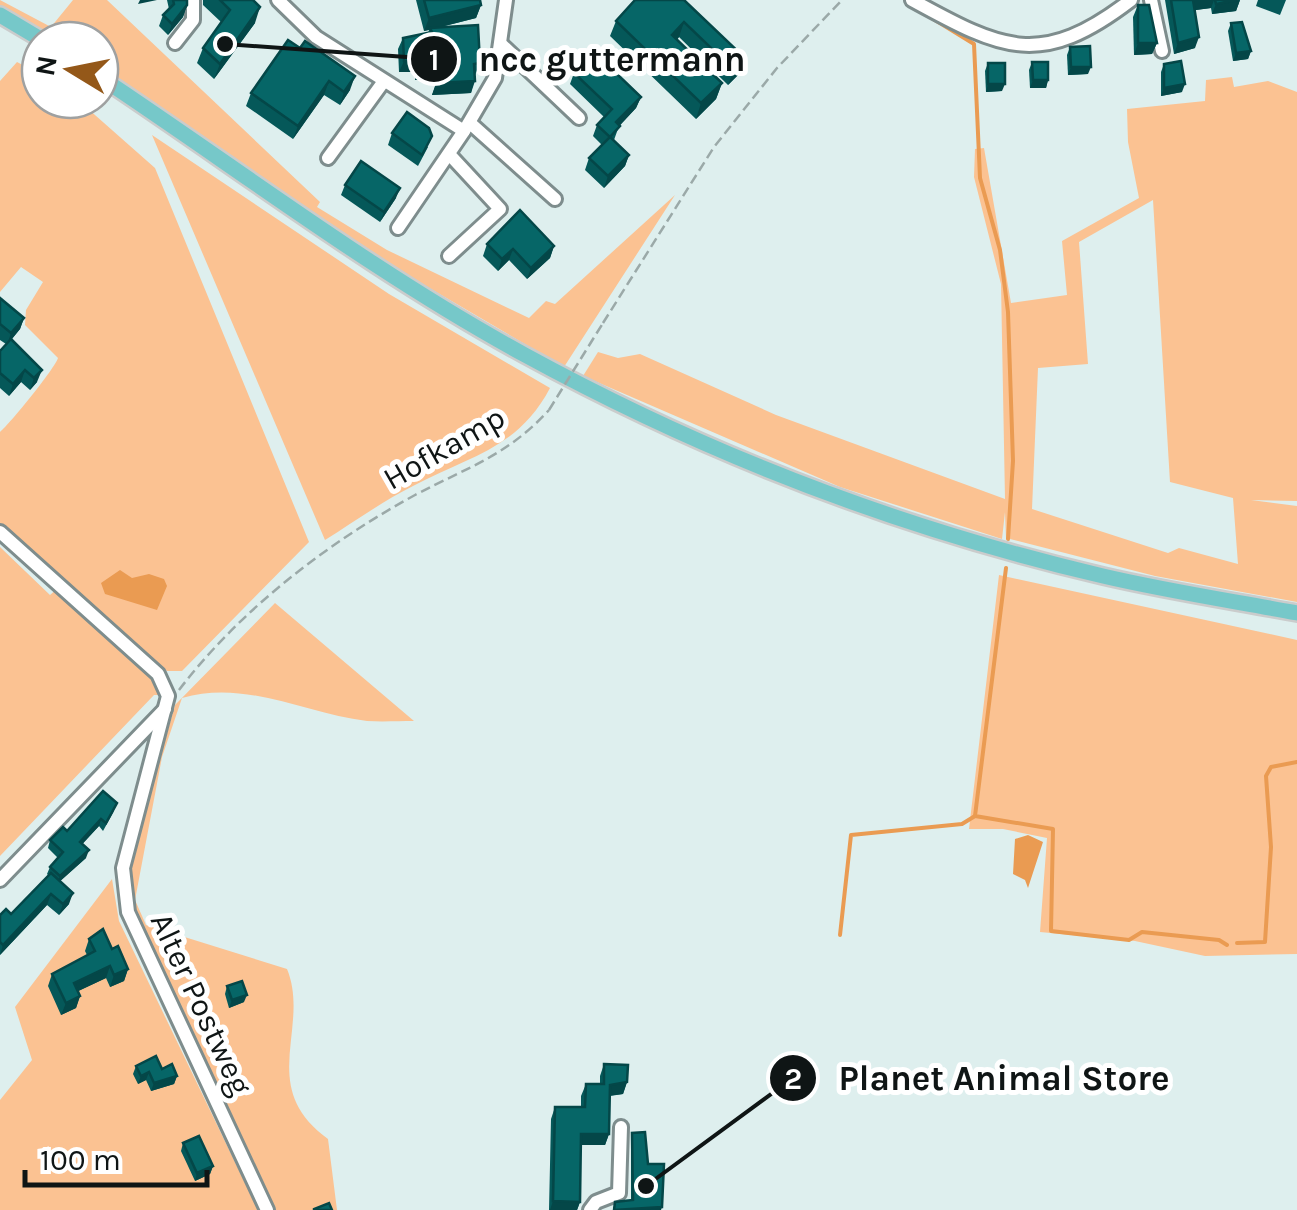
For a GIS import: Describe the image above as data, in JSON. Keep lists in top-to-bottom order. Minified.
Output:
{"streets":{"street":["Alter Postweg"],"path":["Hofkamp"]},"crossings":[["Hofkamp","Alter Postweg"]],"places":["ncc guttermann","Planet Animal Store"],"scale_bar":"100 m","north":"left"}
